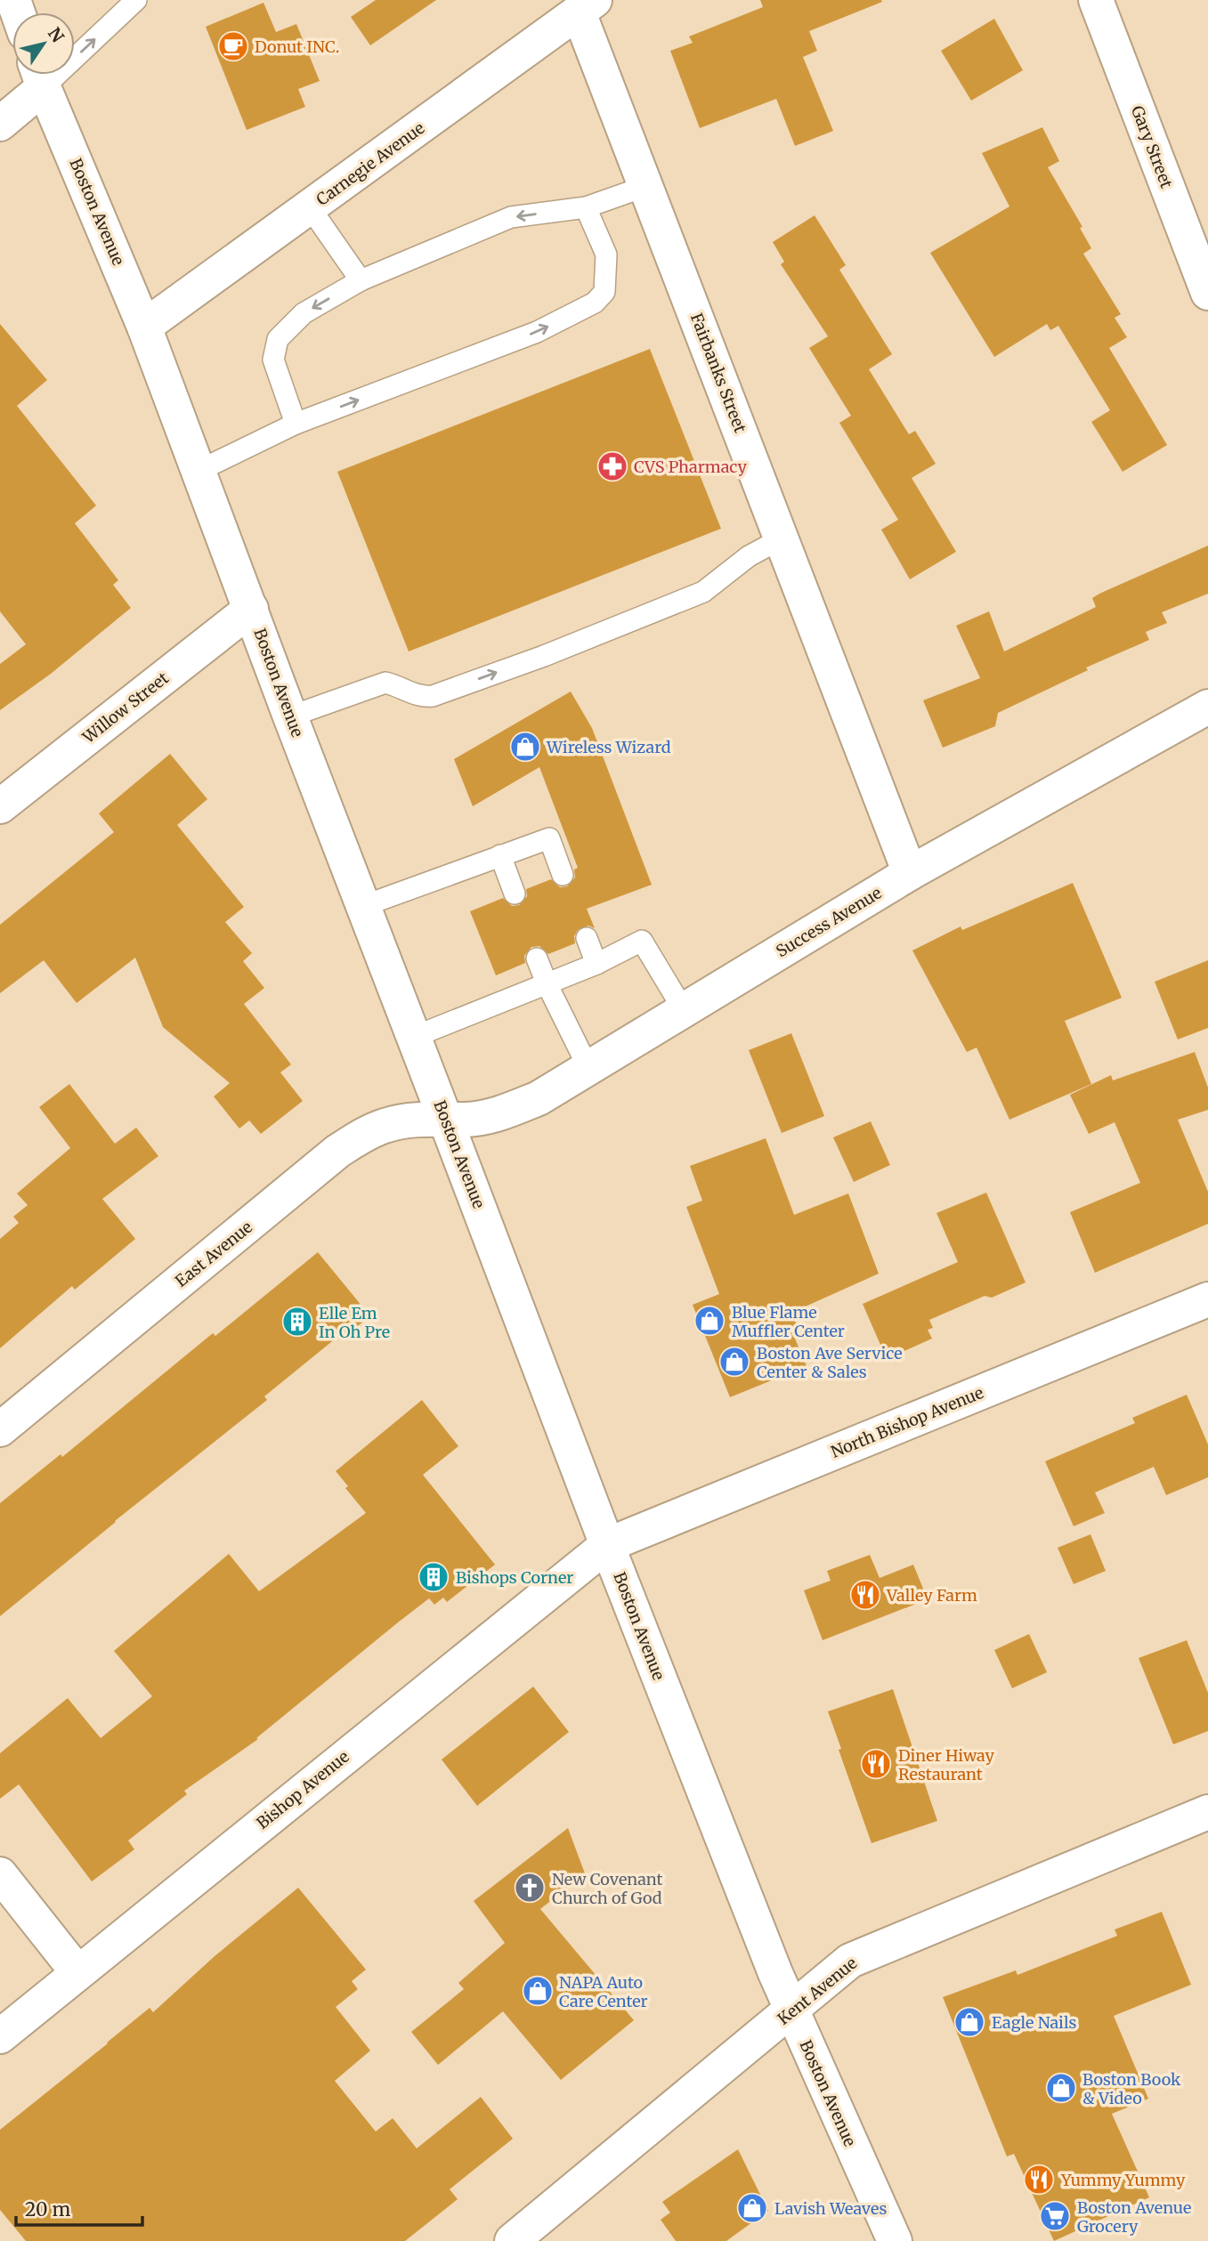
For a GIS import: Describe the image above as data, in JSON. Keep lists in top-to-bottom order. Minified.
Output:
{"streets":{"street":["Gary Street","Carnegie Avenue","Boston Avenue","Fairbanks Street","Willow Street","Success Avenue","East Avenue","North Bishop Avenue","Bishop Avenue","Kent Avenue"]},"crossings":[["Carnegie Avenue","Boston Avenue"],["Carnegie Avenue","Fairbanks Street"],["Boston Avenue","Willow Street"],["Boston Avenue","Success Avenue"],["Boston Avenue","East Avenue"],["Boston Avenue","North Bishop Avenue"],["Boston Avenue","Bishop Avenue"],["Boston Avenue","Kent Avenue"],["Fairbanks Street","Success Avenue"],["Success Avenue","East Avenue"],["North Bishop Avenue","Bishop Avenue"]],"places":{"cafe":["Donut INC."],"pharmacy":["CVS Pharmacy"],"shop":["Wireless Wizard","Blue Flame Muffler Center","Boston Ave Service Center & Sales","NAPA Auto Care Center","Eagle Nails","Boston Book & Video","Lavish Weaves"],"building":["Elle Em In Oh Pre","Bishops Corner"],"restaurant":["Valley Farm","Diner Hiway Restaurant","Yummy Yummy"],"church":["New Covenant Church of God"],"supermarket":["Boston Avenue Grocery"]},"scale_bar":"20 m","north":"top right"}
